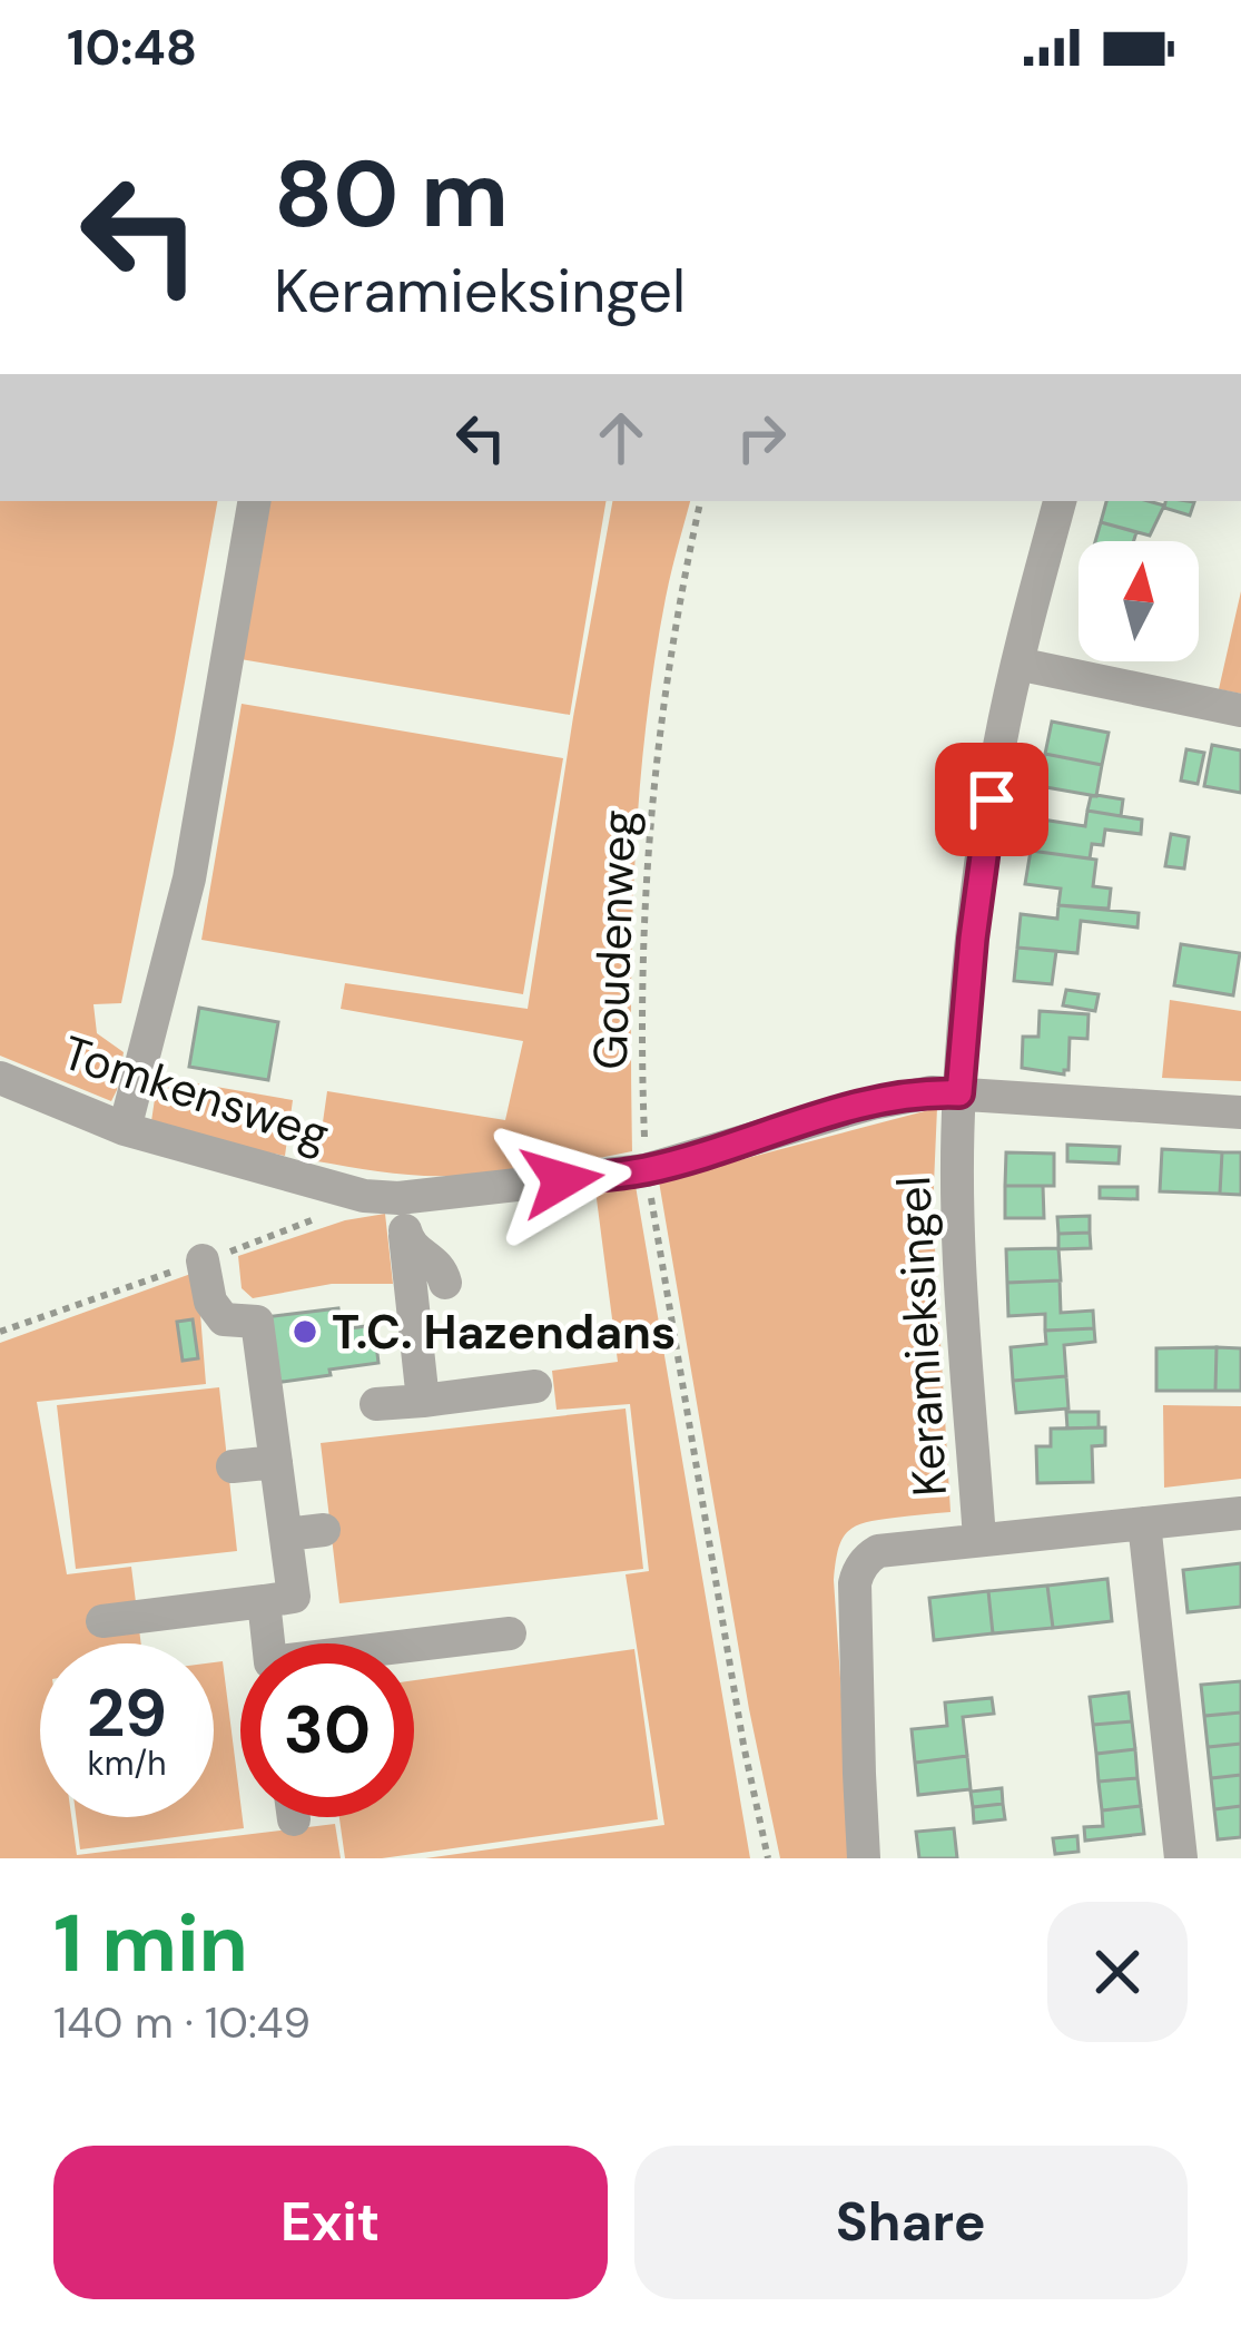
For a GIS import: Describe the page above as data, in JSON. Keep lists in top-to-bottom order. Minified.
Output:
{"streets":{"street":["Tomkensweg","Keramieksingel"],"path":["Goudenweg"]},"places":["T.C. Hazendans"],"north":"top","page":{"status":"10:48","turn":["80 m","Keramieksingel"],"speed":"29 km/h","limit":"30","heading":["1 min","140 m · 10:49"],"buttons":["Exit","Share"]}}
